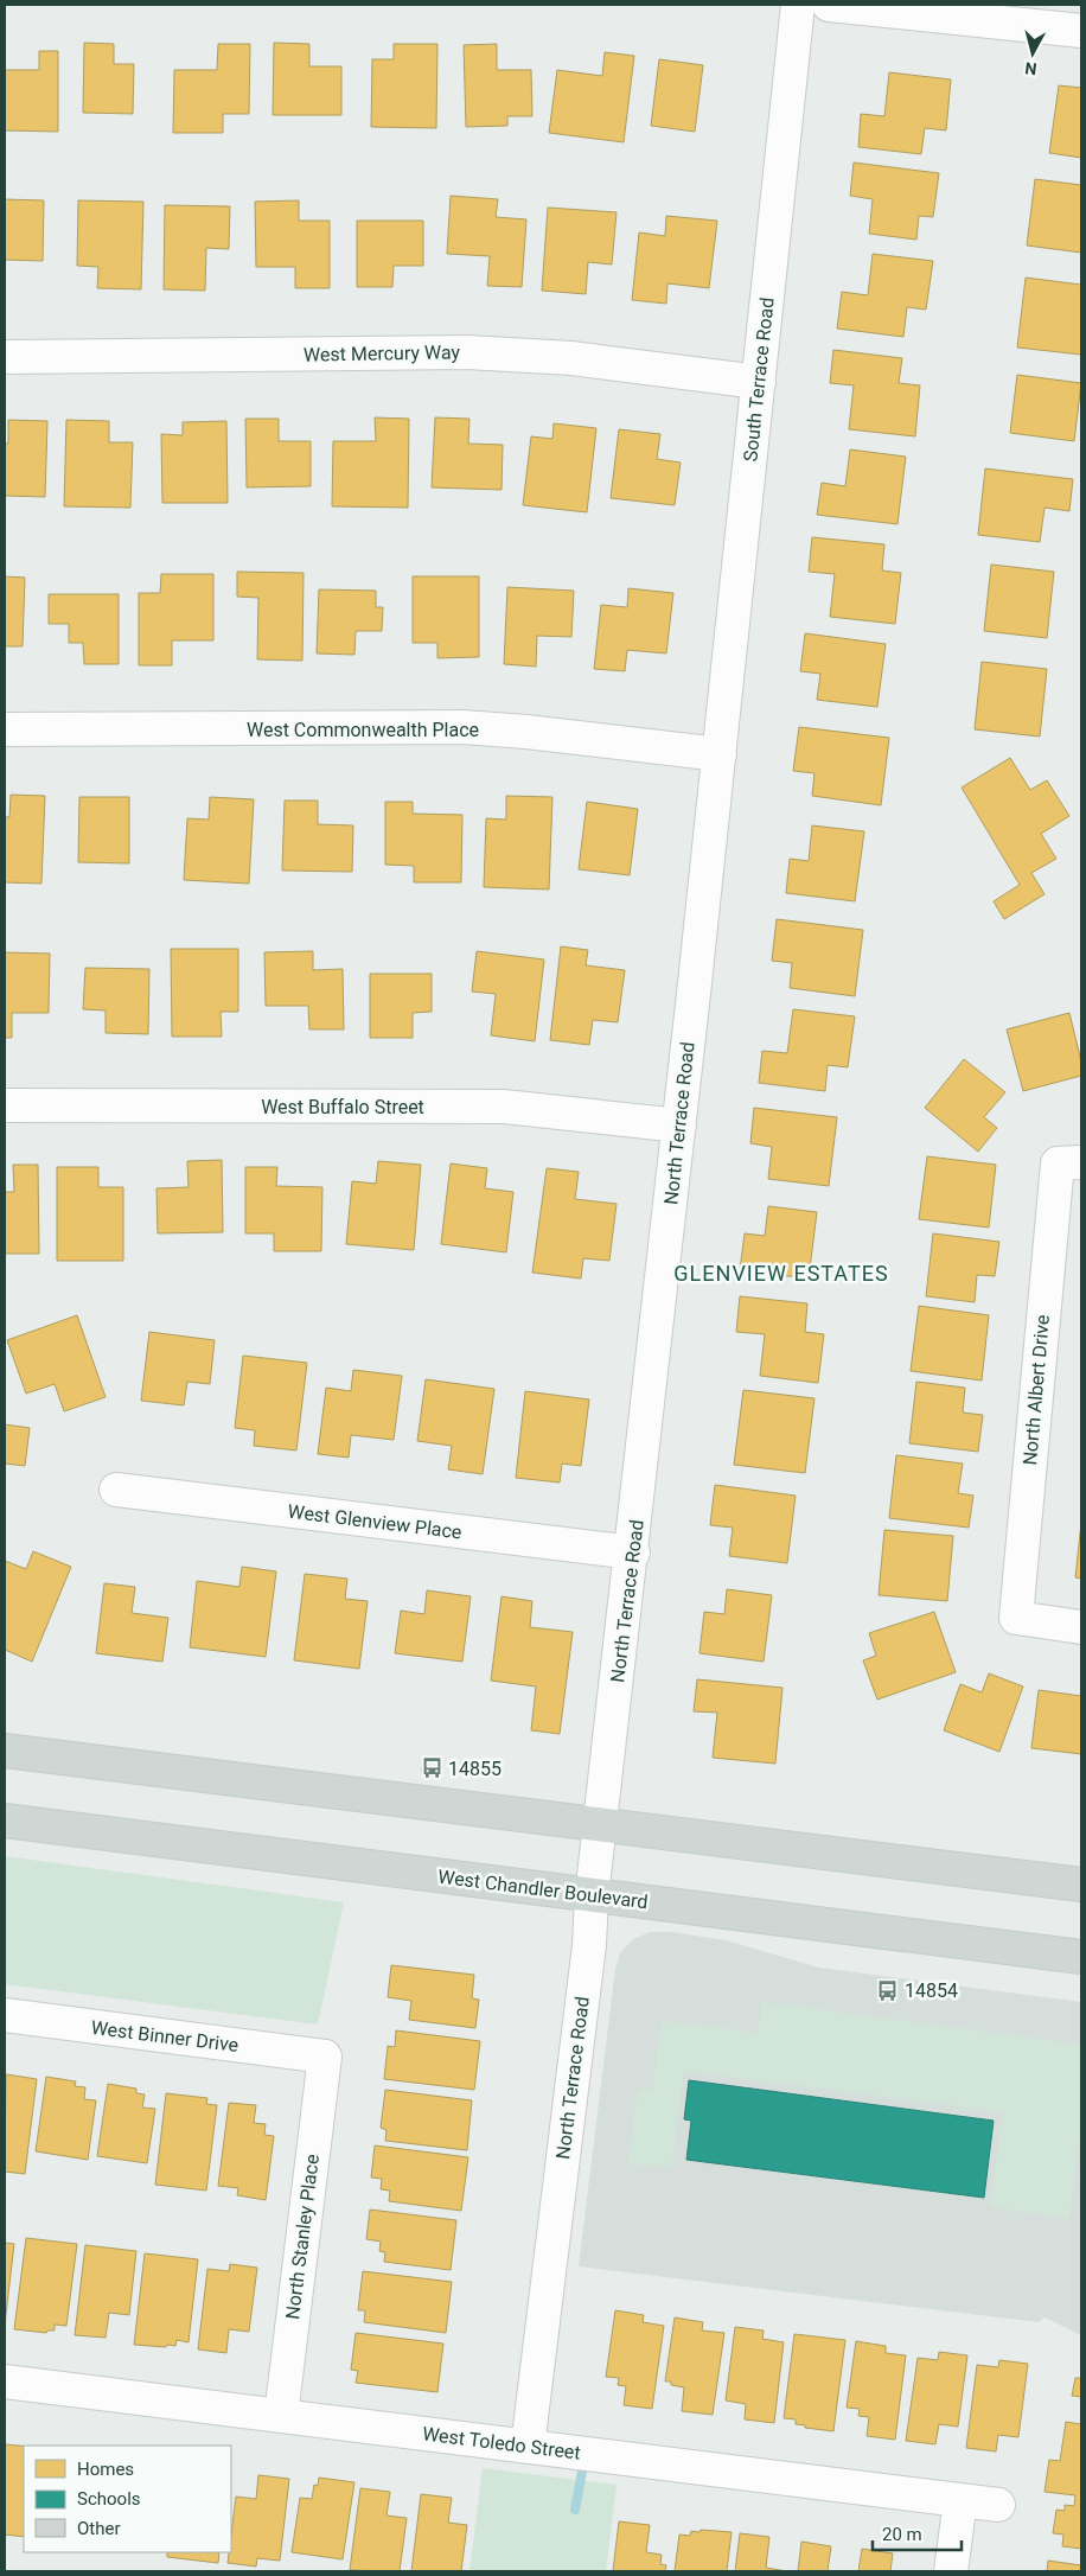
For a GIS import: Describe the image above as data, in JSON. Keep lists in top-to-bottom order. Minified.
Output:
{"streets":{"main road":["West Chandler Boulevard"],"street":["West Mercury Way","South Terrace Road","West Commonwealth Place","West Buffalo Street","North Terrace Road","North Albert Drive","West Glenview Place","West Binner Drive","North Stanley Place","West Toledo Street"]},"crossings":[["West Mercury Way","South Terrace Road"],["South Terrace Road","West Commonwealth Place"],["South Terrace Road","North Terrace Road"],["West Commonwealth Place","North Terrace Road"],["West Buffalo Street","North Terrace Road"],["North Terrace Road","West Glenview Place"],["North Terrace Road","West Chandler Boulevard"],["North Terrace Road","West Toledo Street"],["West Binner Drive","North Stanley Place"],["North Stanley Place","West Toledo Street"]],"districts":["GLENVIEW ESTATES"],"places":{"bus stop":["14855","14854"]},"legend":["Homes","Schools","Other"],"scale_bar":"20 m","north":"bottom"}
